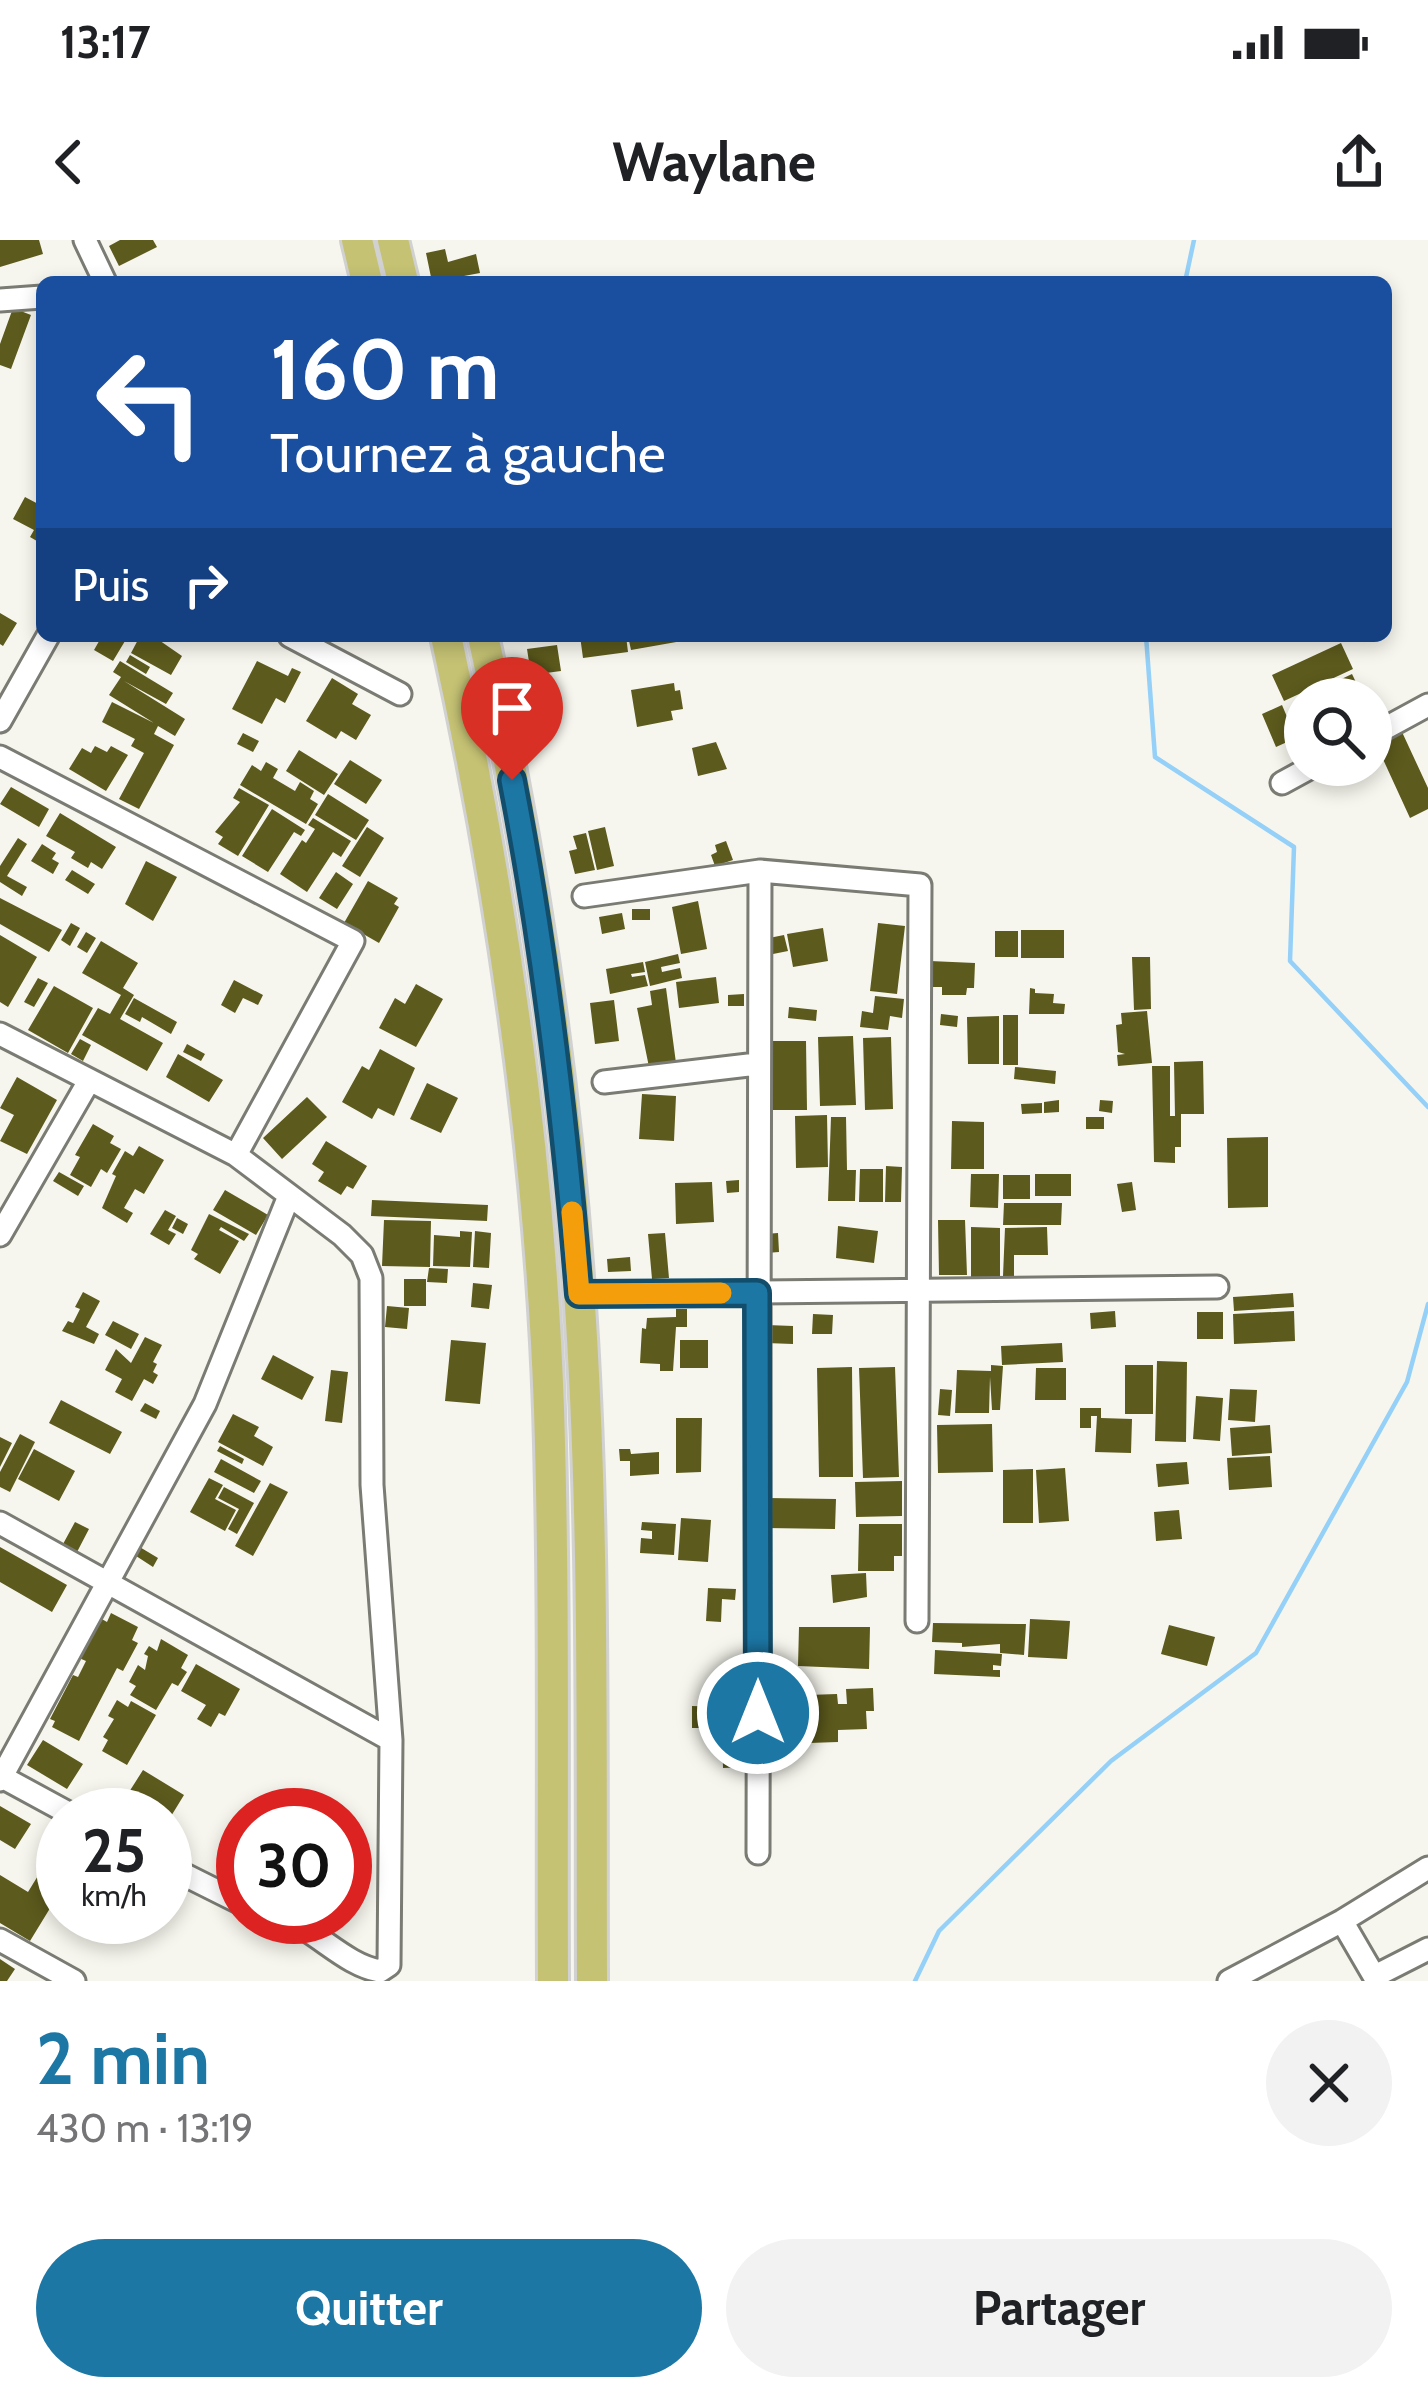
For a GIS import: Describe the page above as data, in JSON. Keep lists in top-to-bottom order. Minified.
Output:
{"page":{"status":"13:17","header":"Waylane","turn":["160 m","Tournez à gauche"],"then":"Puis","speed":"25 km/h","limit":"30","heading":["2 min","430 m · 13:19"],"buttons":["Quitter","Partager"]}}
